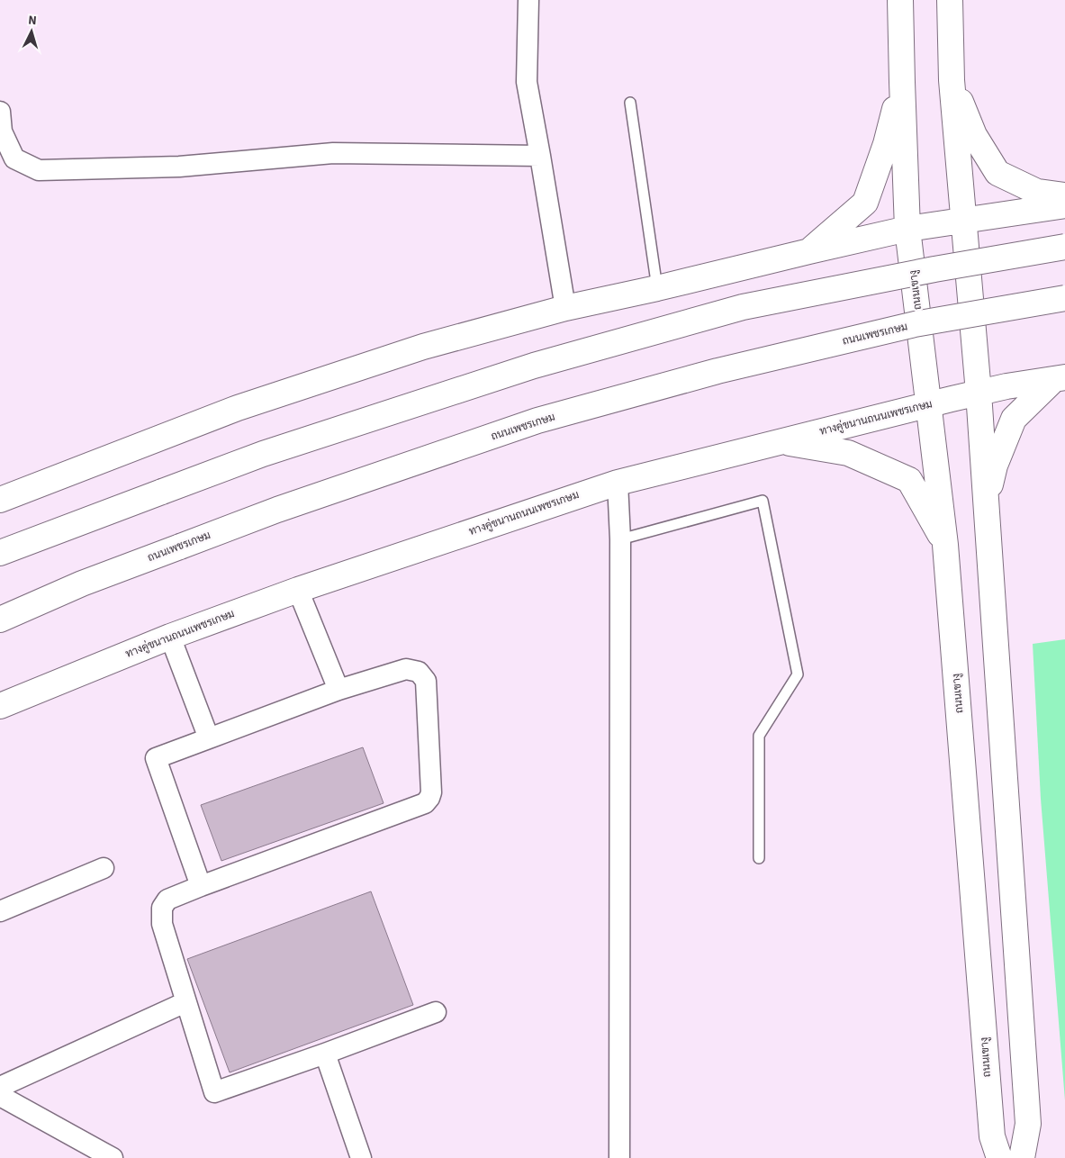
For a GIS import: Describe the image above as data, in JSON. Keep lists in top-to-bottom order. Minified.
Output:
{"streets":{"main road":["ถนนเขางู","ถนนเพชรเกษม","ทางคู่ขนานถนนเพชรเกษม"]},"crossings":[["ถนนเขางู","ทางคู่ขนานถนนเพชรเกษม"]],"north":"top"}
